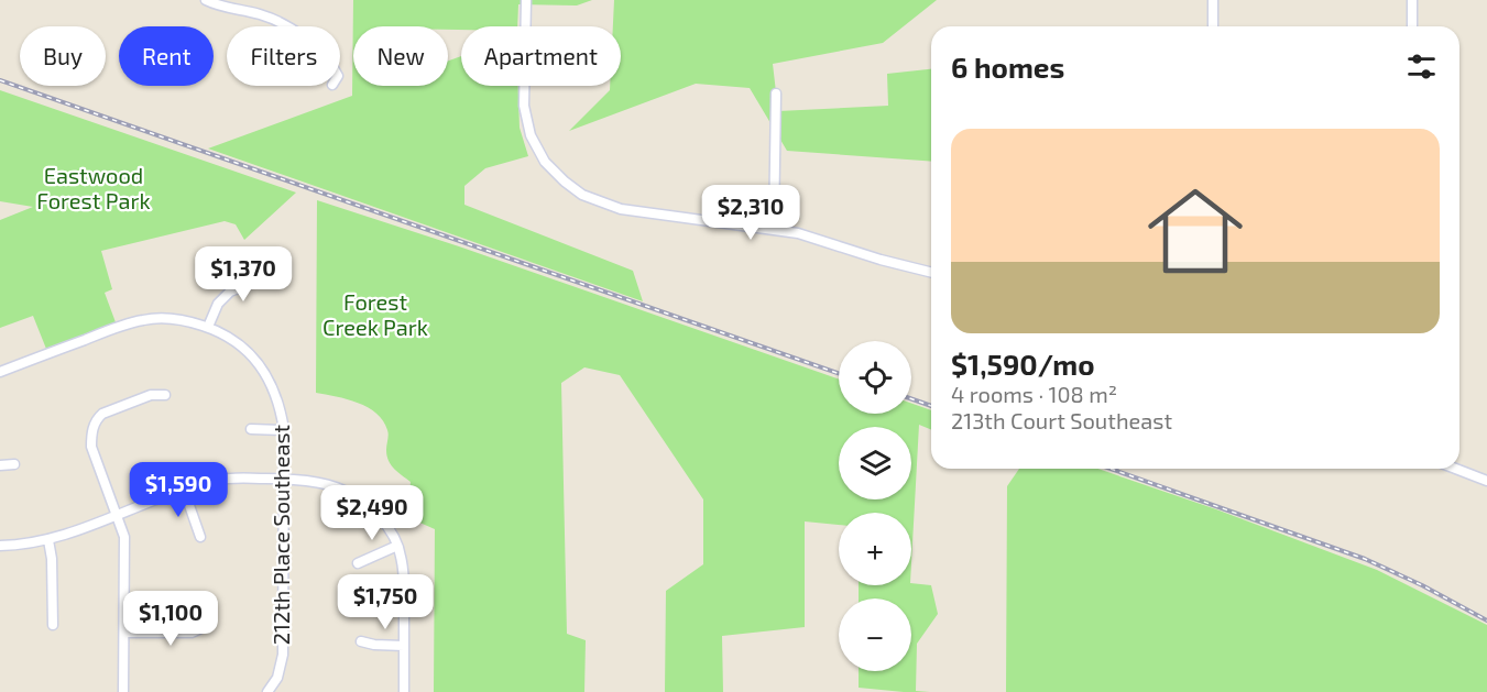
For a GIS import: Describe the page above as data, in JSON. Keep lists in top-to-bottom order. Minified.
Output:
{"streets":{"street":["212th Place Southeast"]},"parks":["Eastwood Forest Park","Forest Creek Park"],"page":{"chip":["Buy","Rent","Filters","New","Apartment"],"heading":"6 homes","list":[{"name":"$1,590/mo","note":"4 rooms · 108 m² · 213th Court Southeast"}],"price":["$2,310","$1,370","$1,590","$2,490","$1,750","$1,100"],"map_buttons":["+","−"]}}
